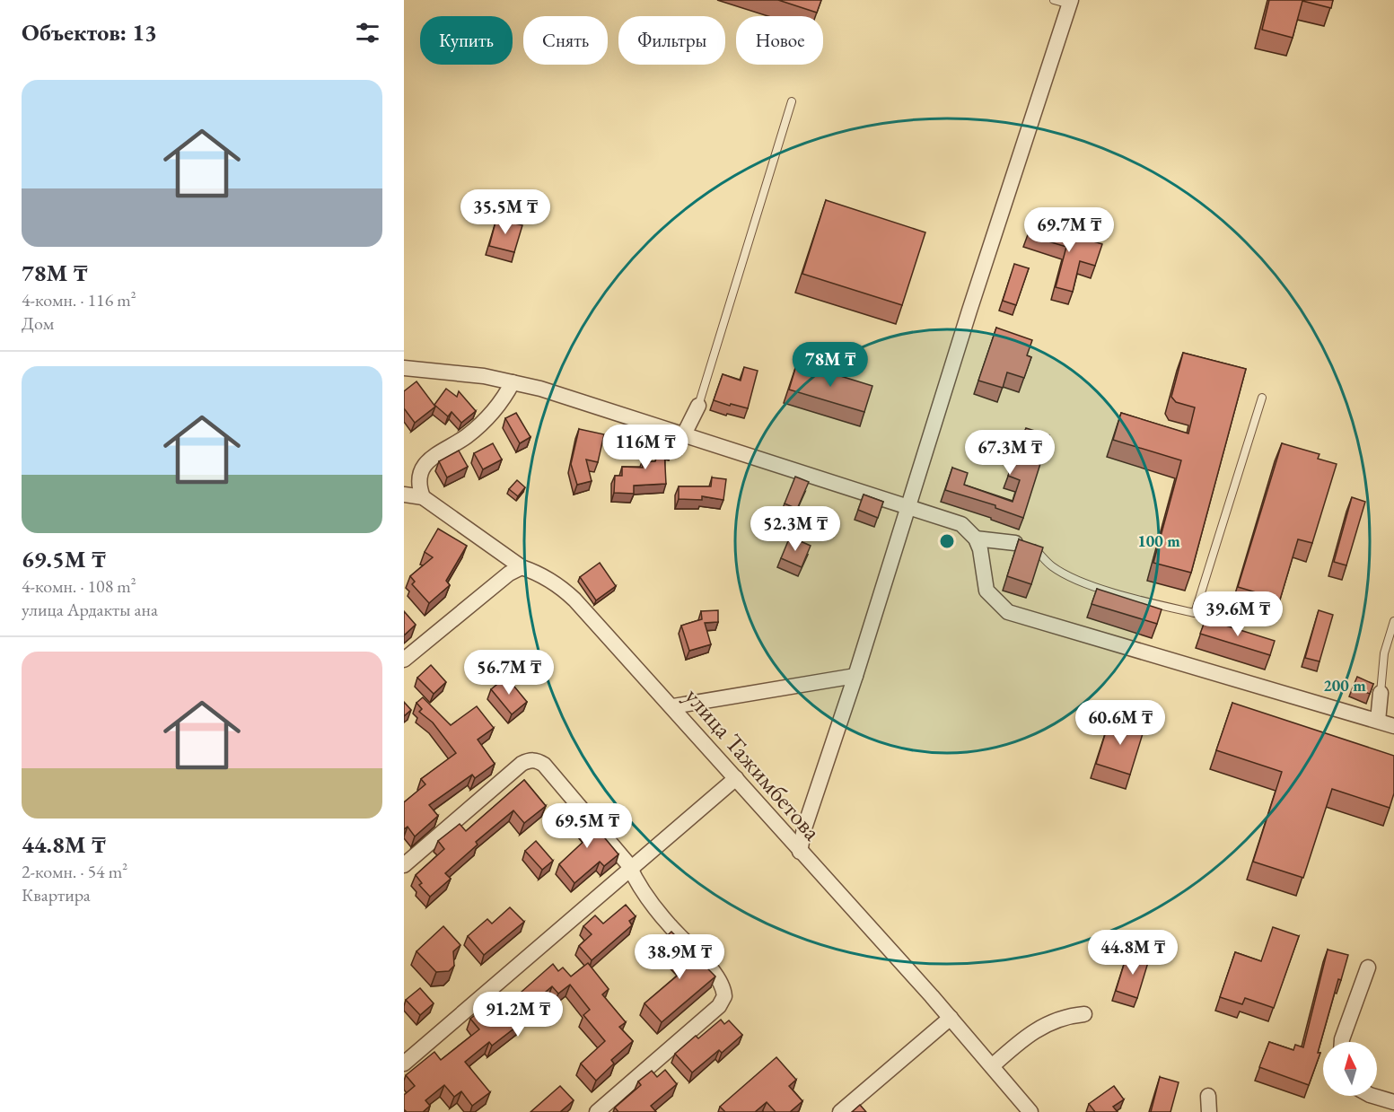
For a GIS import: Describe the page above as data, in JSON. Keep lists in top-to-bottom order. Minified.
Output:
{"streets":{"street":["улица Тажимбетова"]},"north":"top","page":{"heading":"Объектов: 13","chip":["Купить","Снять","Фильтры","Новое"],"list":[{"name":"78M ₸","note":"4-комн. · 116 m² · Дом"},{"name":"69.5M ₸","note":"4-комн. · 108 m² · улица Ардакты ана"},{"name":"44.8M ₸","note":"2-комн. · 54 m² · Квартира"}],"price":["35.5M ₸","69.7M ₸","78M ₸","116M ₸","67.3M ₸","52.3M ₸","39.6M ₸","56.7M ₸","60.6M ₸","69.5M ₸","44.8M ₸","38.9M ₸","91.2M ₸"]},"rings":["100 m","200 m"]}
